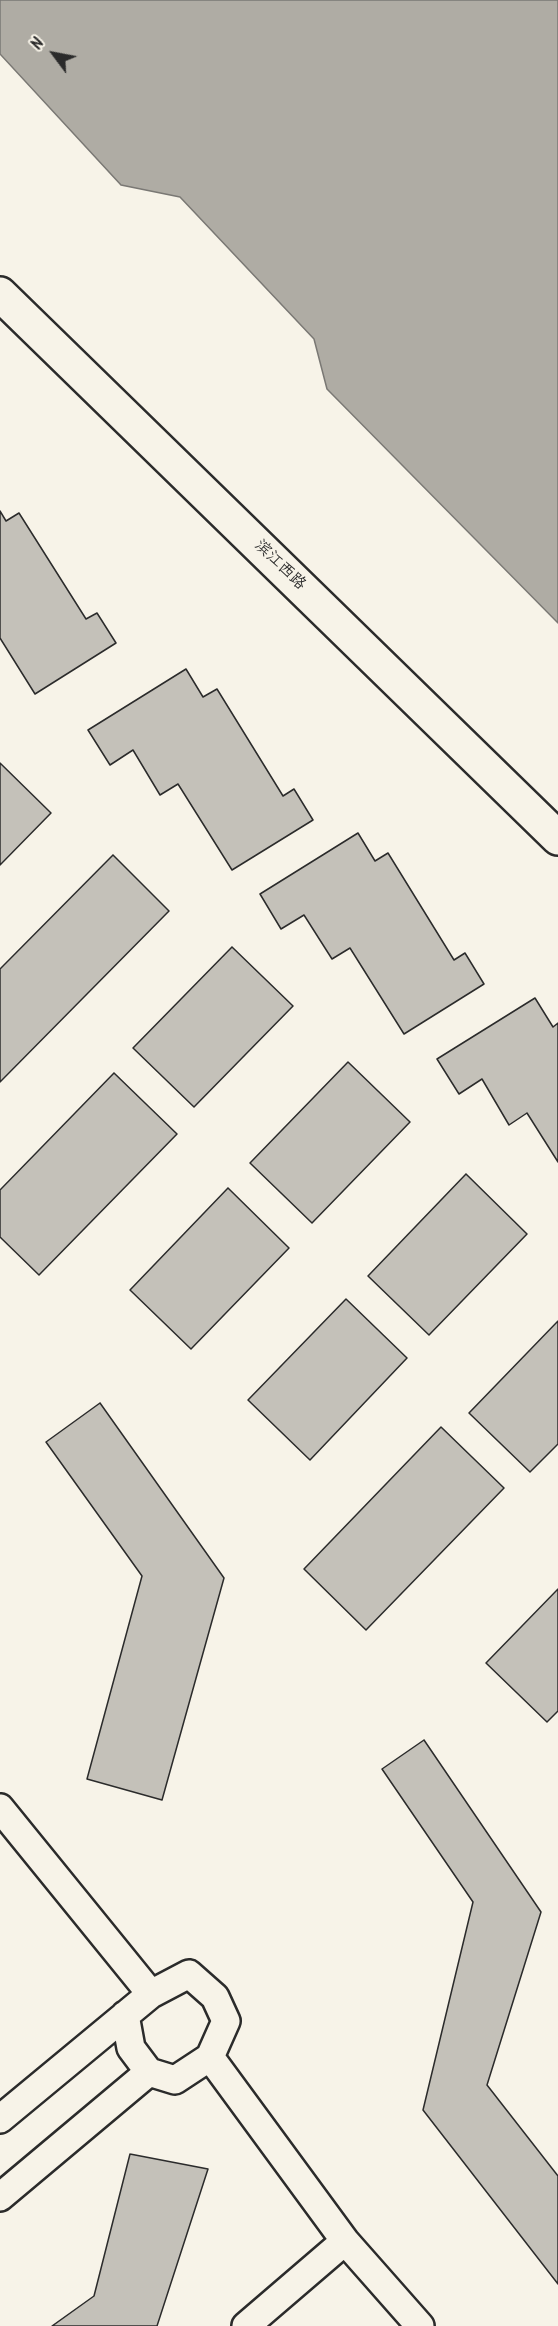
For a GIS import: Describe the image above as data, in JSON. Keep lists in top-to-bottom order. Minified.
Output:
{"streets":{"highway":["滨江西路"]},"north":"top left"}
